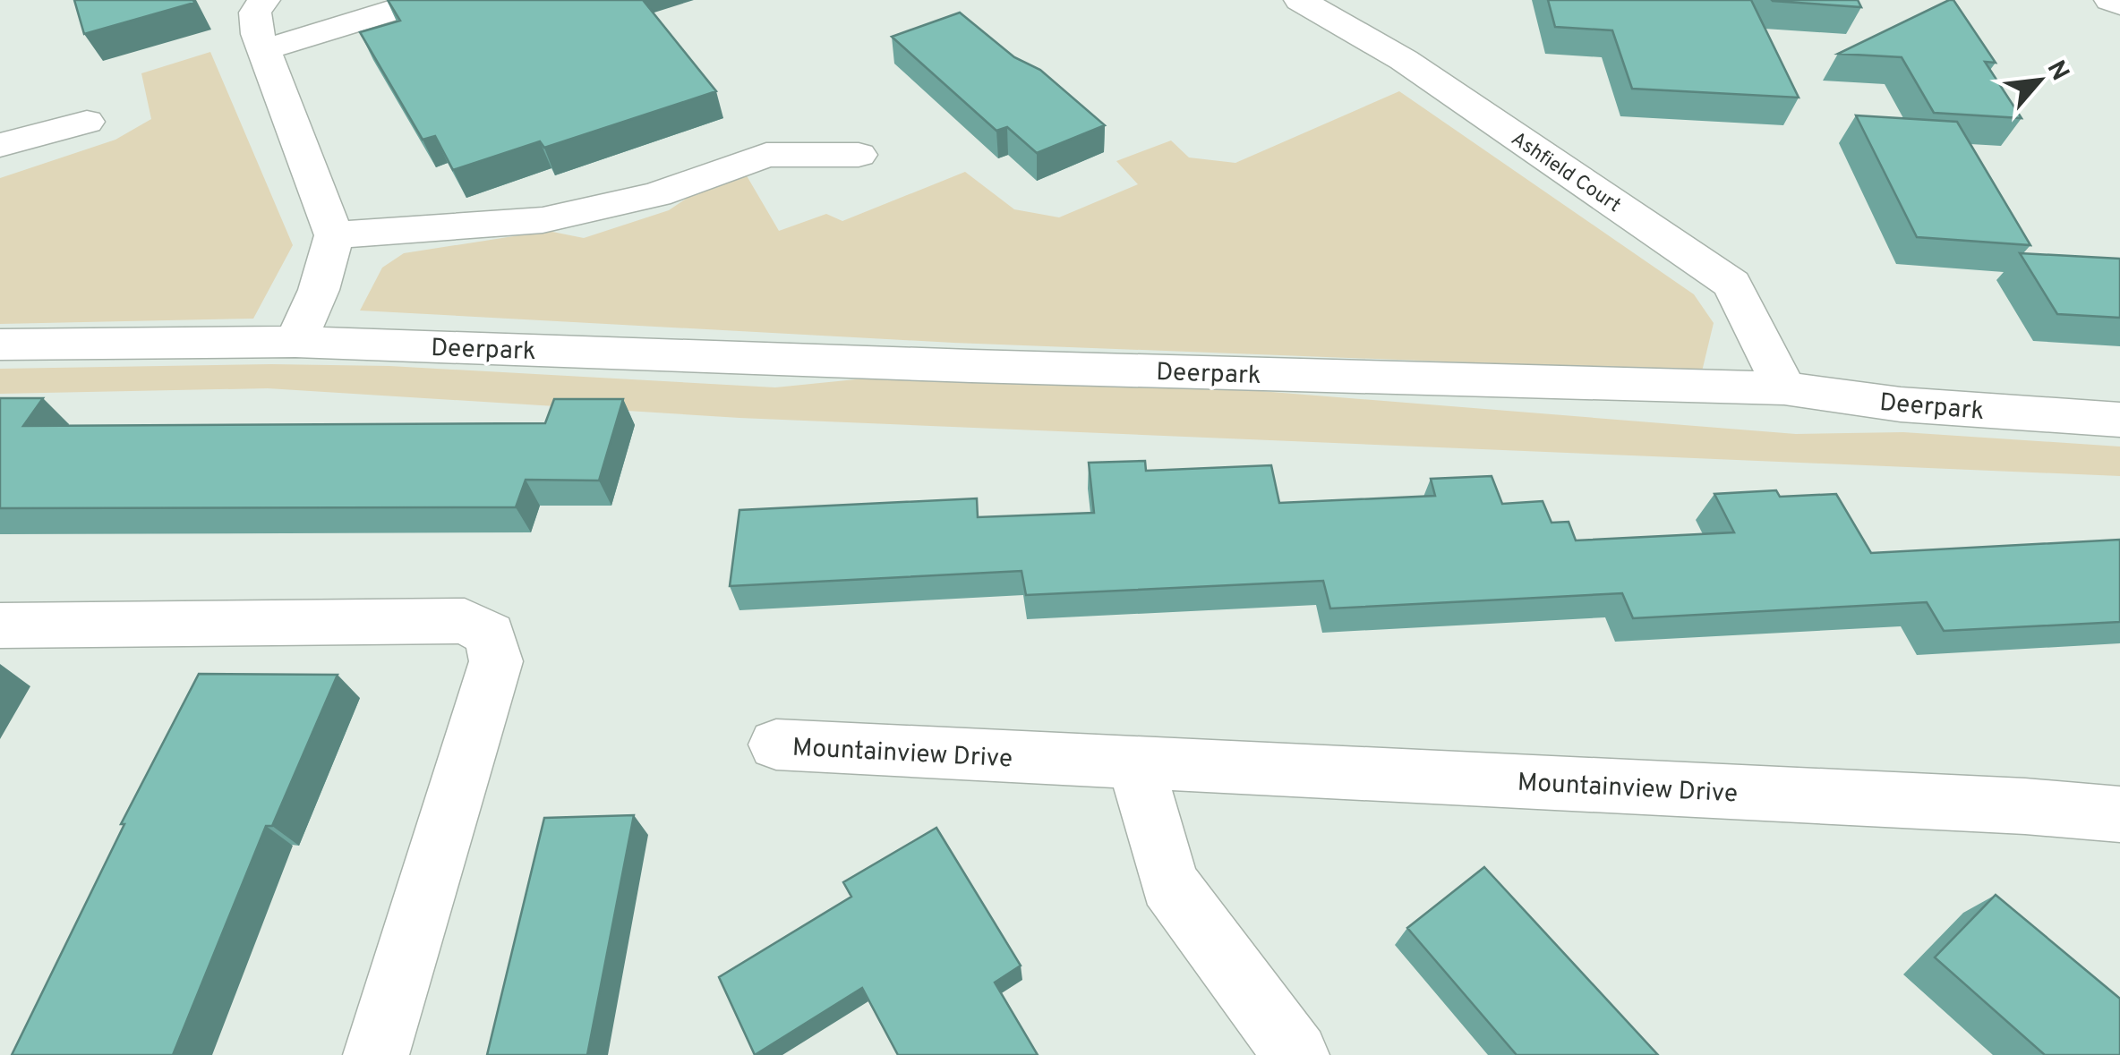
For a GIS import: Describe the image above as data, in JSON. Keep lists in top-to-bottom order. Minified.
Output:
{"streets":{"street":["Ashfield Court","Deerpark","Mountainview Drive"]},"crossings":[["Ashfield Court","Deerpark"]],"north":"top right"}
